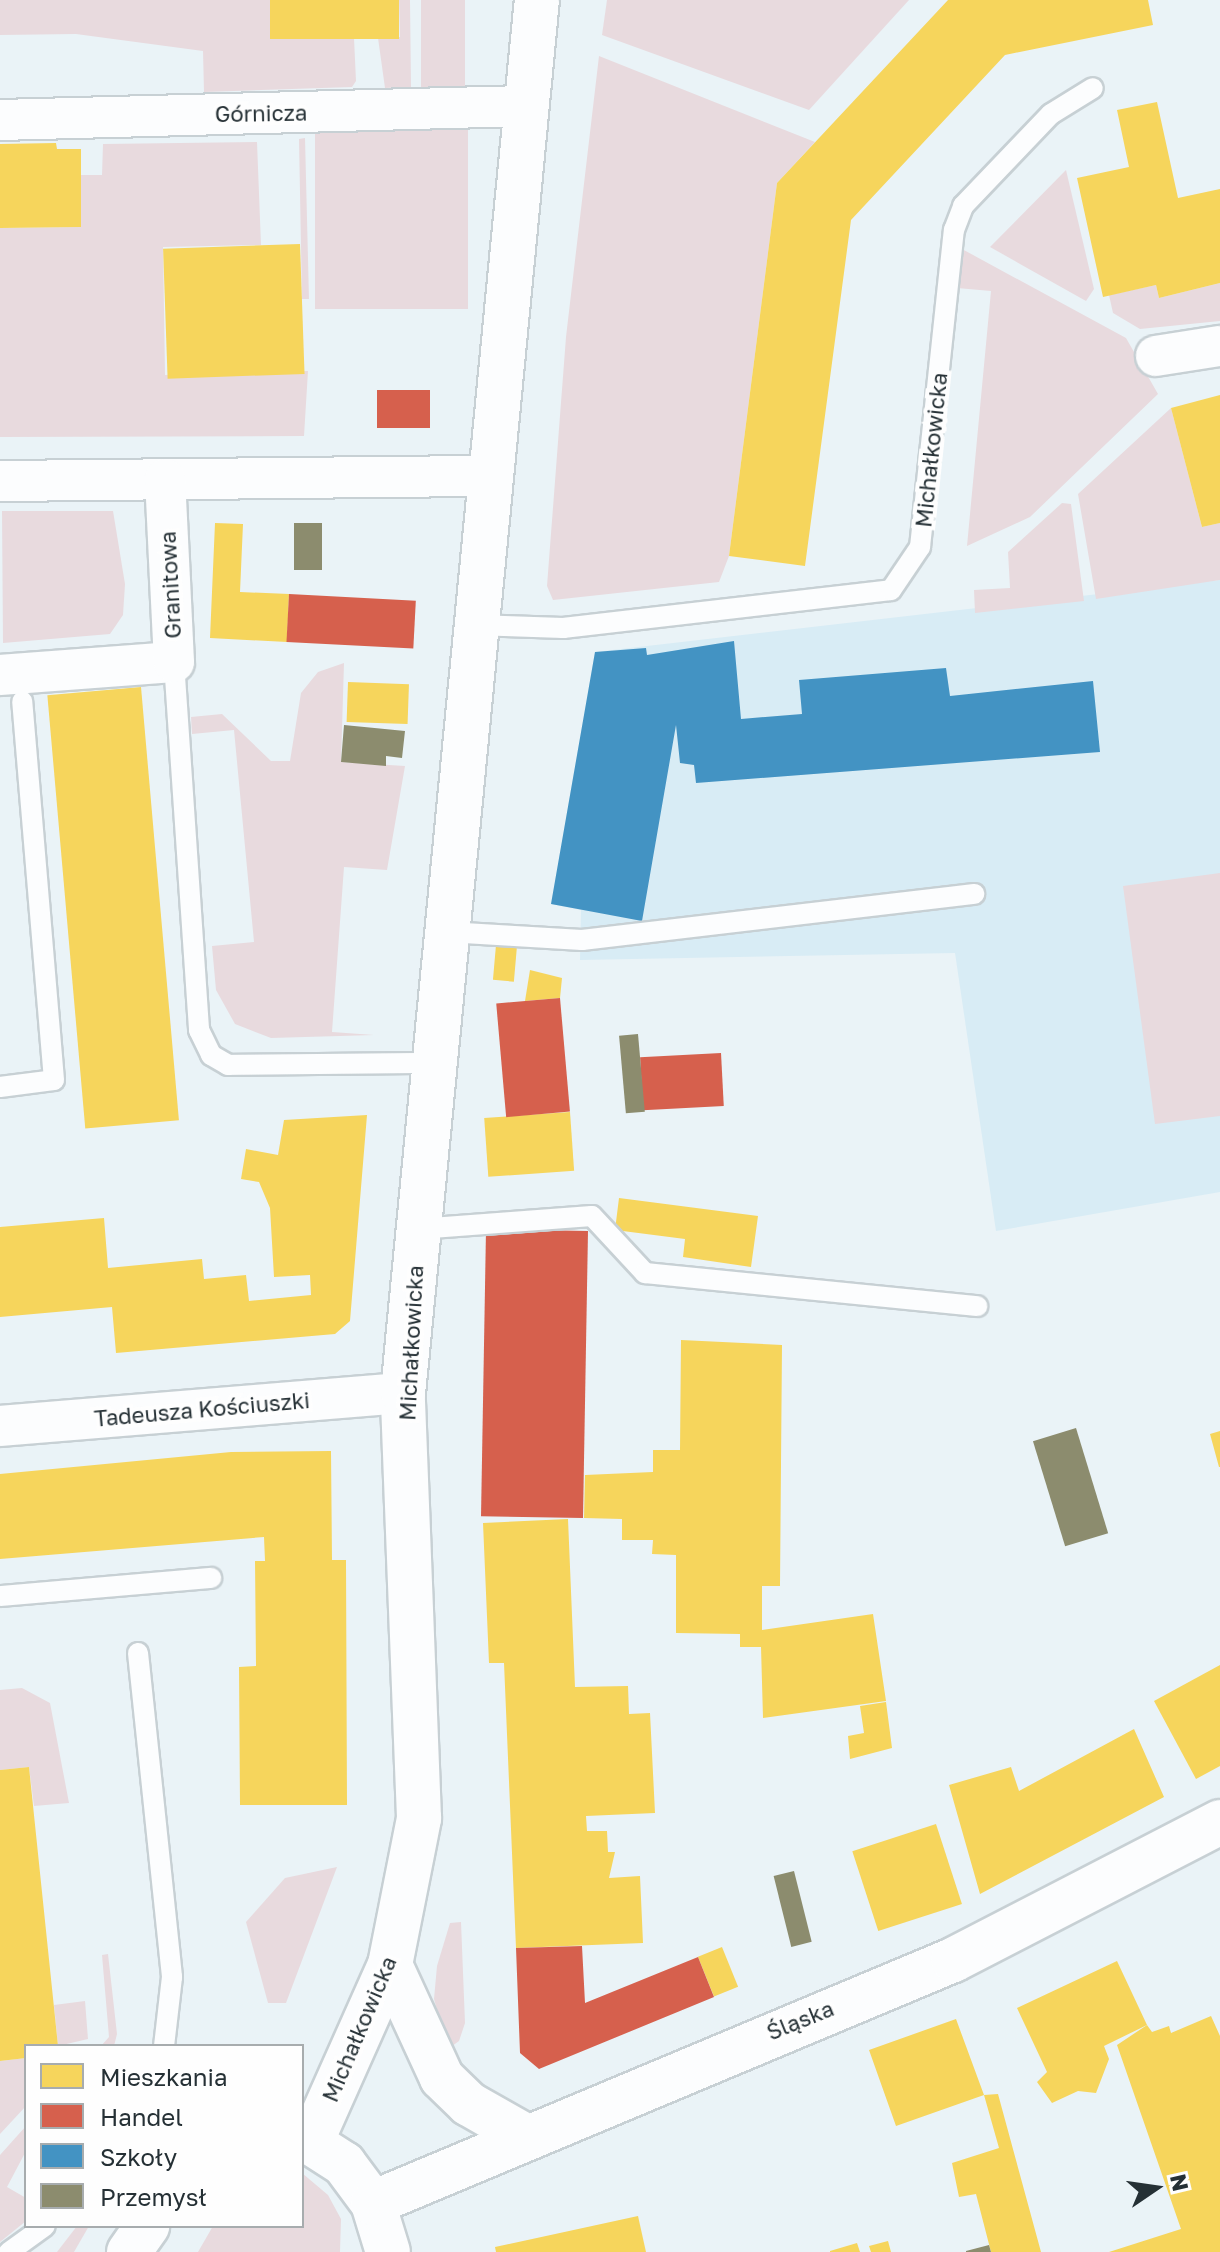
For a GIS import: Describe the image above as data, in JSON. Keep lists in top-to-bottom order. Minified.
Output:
{"streets":{"street":["Górnicza","Michałkowicka","Granitowa","Tadeusza Kościuszki","Śląska"]},"crossings":[["Górnicza","Michałkowicka"],["Michałkowicka","Tadeusza Kościuszki"]],"legend":["Mieszkania","Handel","Szkoły","Przemysł"],"north":"right"}
